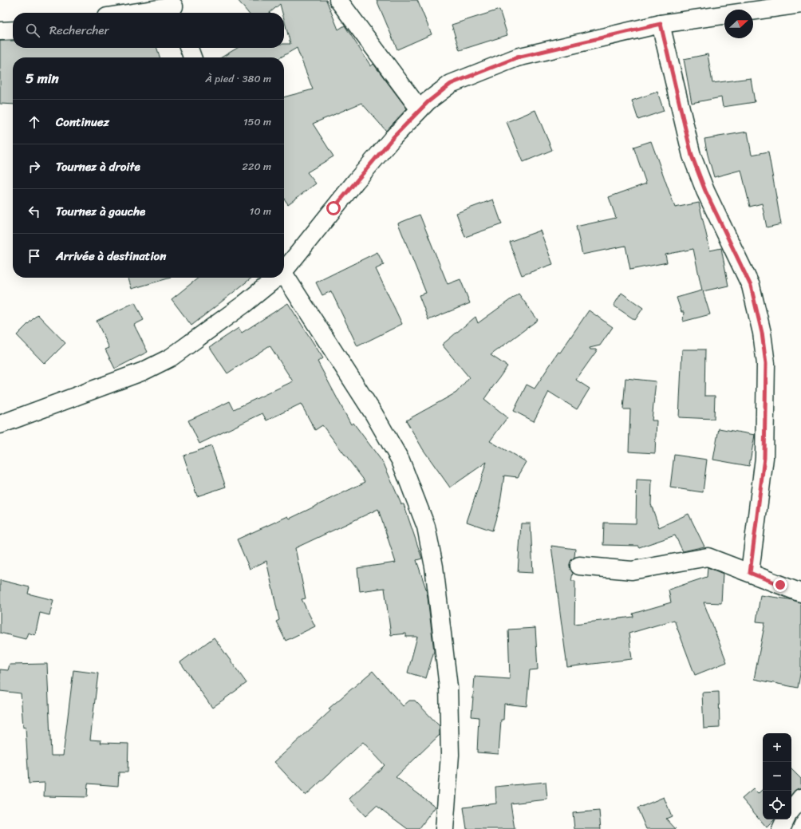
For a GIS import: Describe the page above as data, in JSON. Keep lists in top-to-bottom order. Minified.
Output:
{"north":"right","page":{"search":"Rechercher","heading":["5 min","À pied · 380 m"],"list":[["Continuez","150 m"],["Tournez à droite","220 m"],["Tournez à gauche","10 m"],"Arrivée à destination"],"map_buttons":["+","−"]}}
